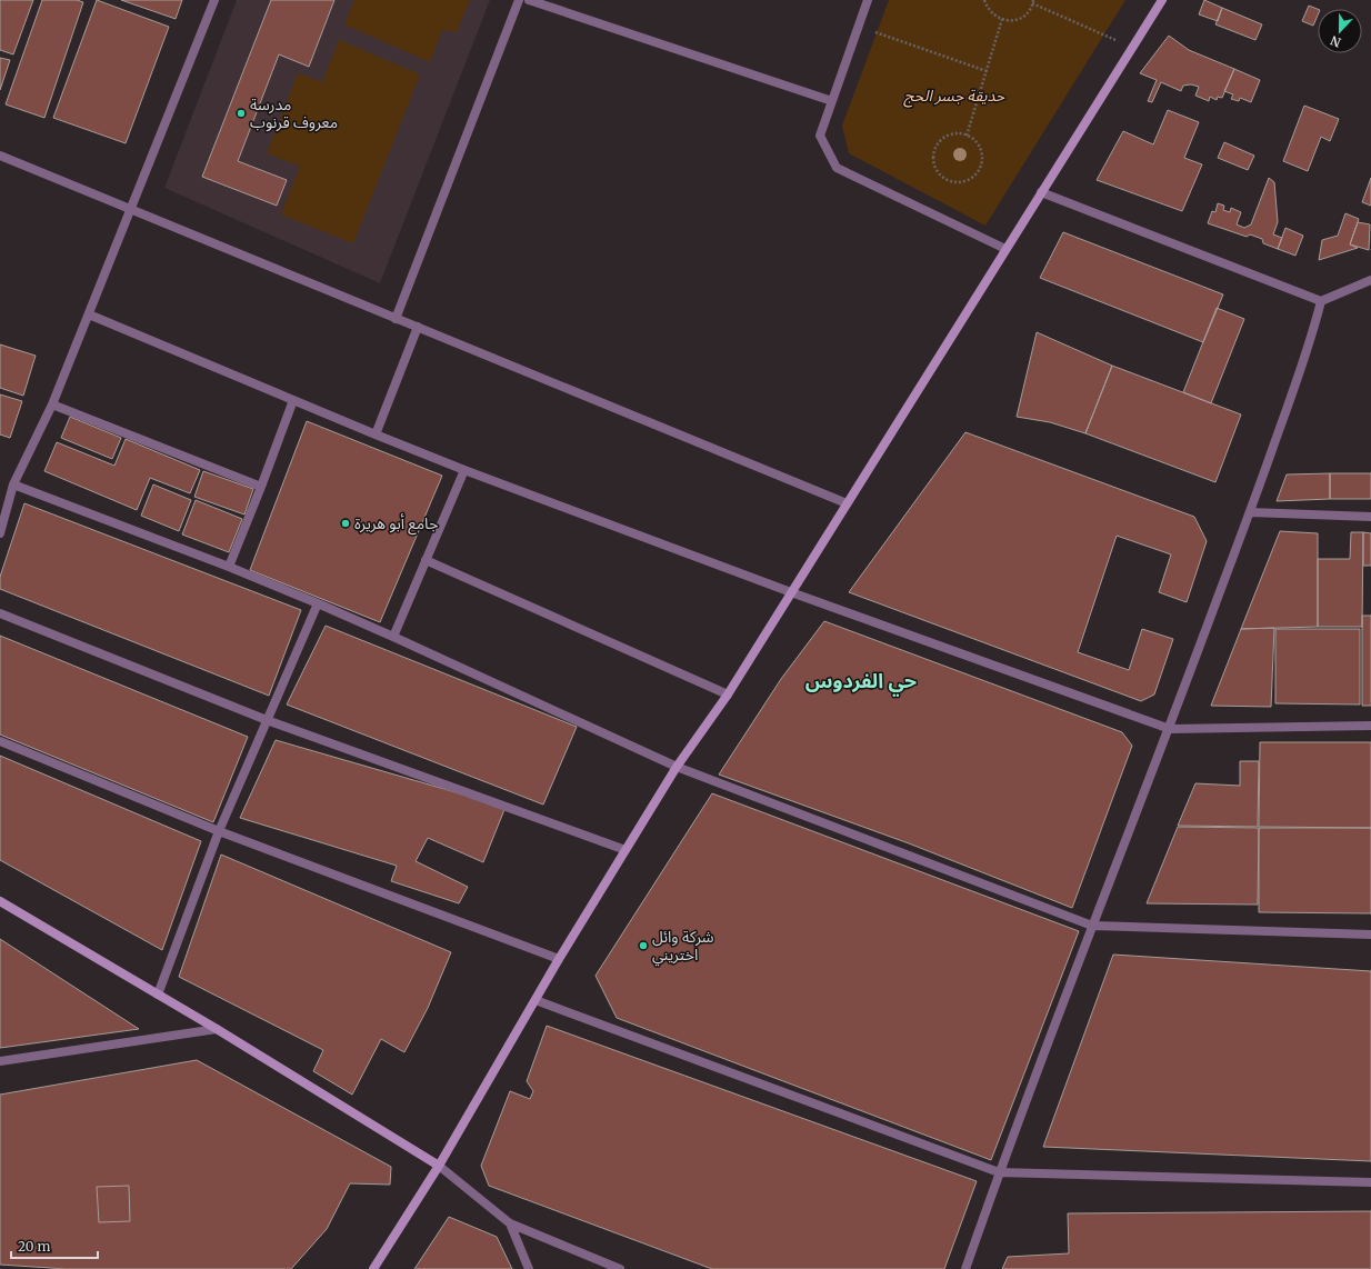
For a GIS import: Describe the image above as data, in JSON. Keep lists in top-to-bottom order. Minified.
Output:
{"districts":["حي الفردوس"],"parks":["حديقة جسر الحج"],"places":["مدرسة معروف قرنوب","جامع أبو هريرة","شركة وائل اختريني"],"scale_bar":"20 m","north":"bottom"}
